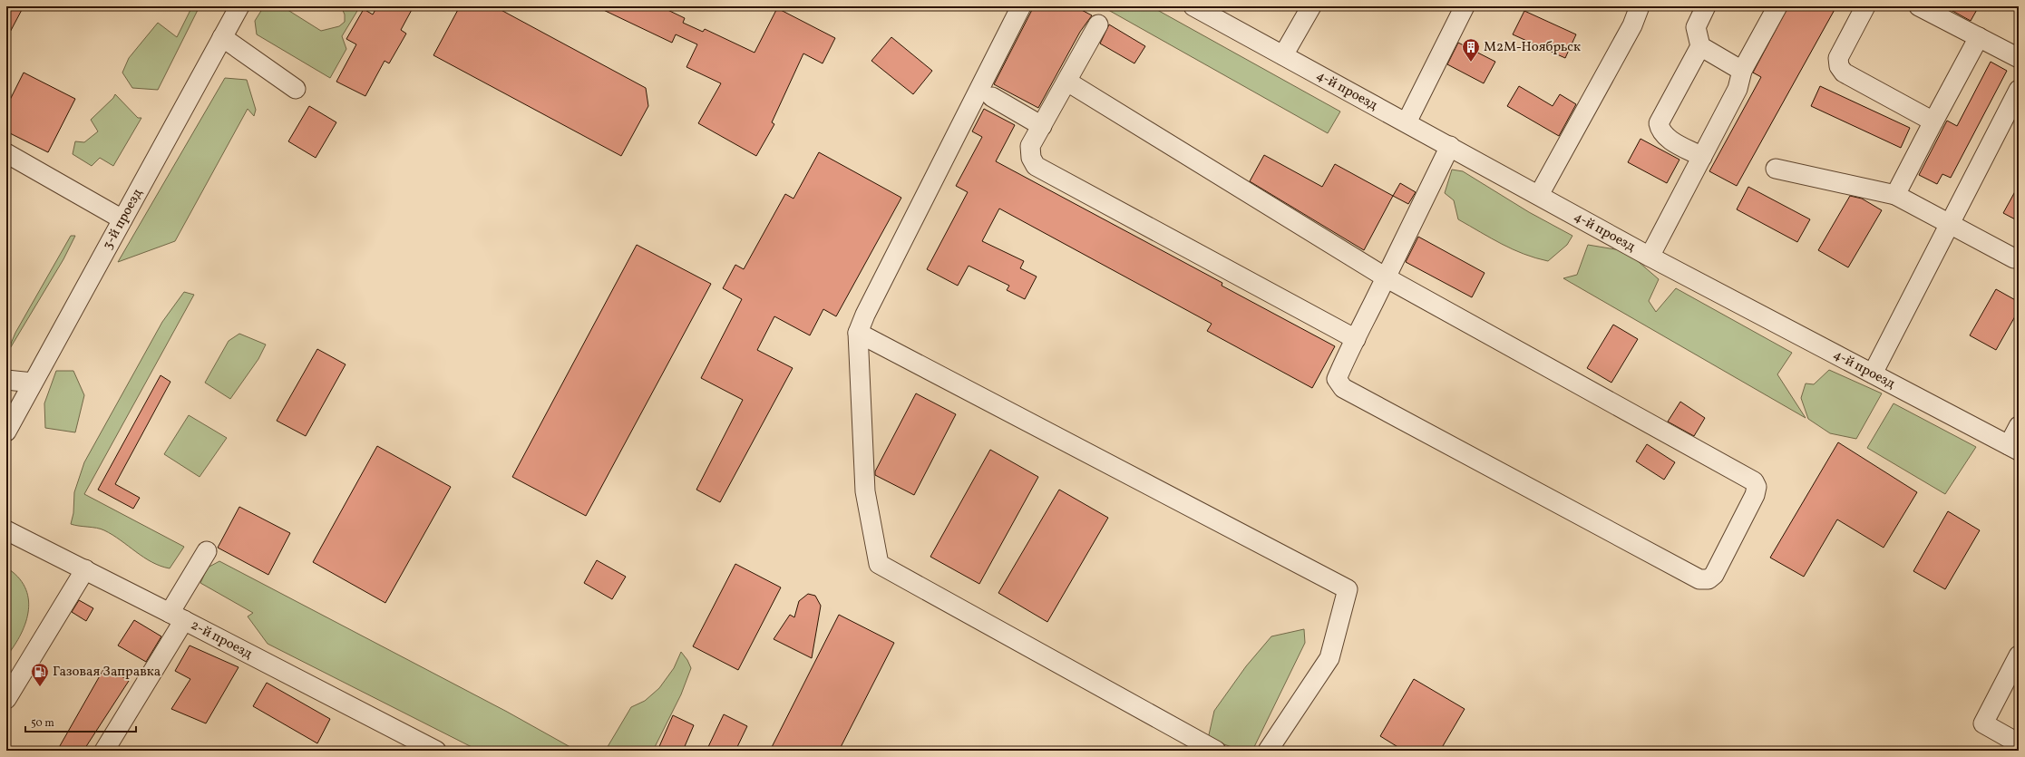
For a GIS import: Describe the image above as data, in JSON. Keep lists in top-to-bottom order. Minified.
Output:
{"streets":{"street":["4-й проезд","3-й проезд","2-й проезд"]},"places":{"building":["М2М-Ноябрьск"],"fuel station":["Газовая Заправка"]},"scale_bar":"50 m"}
